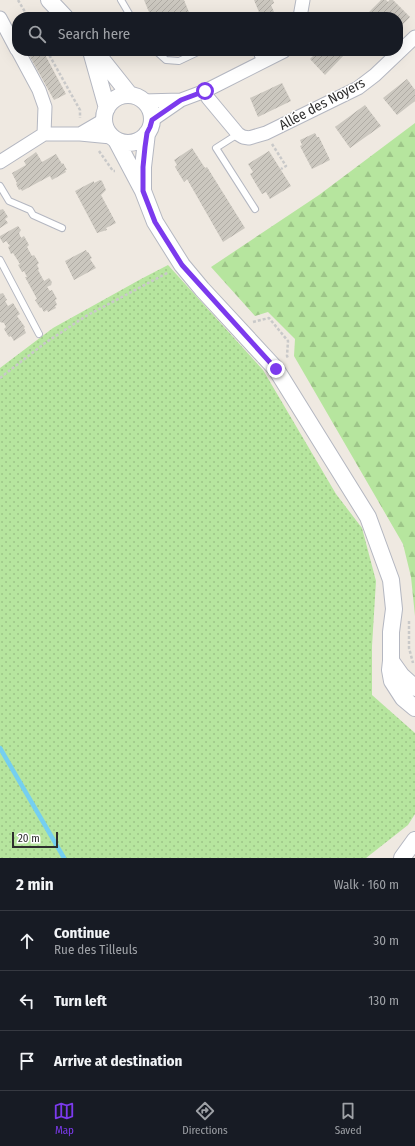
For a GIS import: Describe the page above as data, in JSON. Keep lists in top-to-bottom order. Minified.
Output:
{"streets":{"street":["Allée des Noyers"]},"scale_bar":"20 m","page":{"search":"Search here","scale":"20 m","heading":["2 min","Walk · 160 m"],"list":[["Continue","Rue des Tilleuls","30 m"],["Turn left","130 m"],"Arrive at destination"],"nav":["Map","Directions","Saved"]}}
